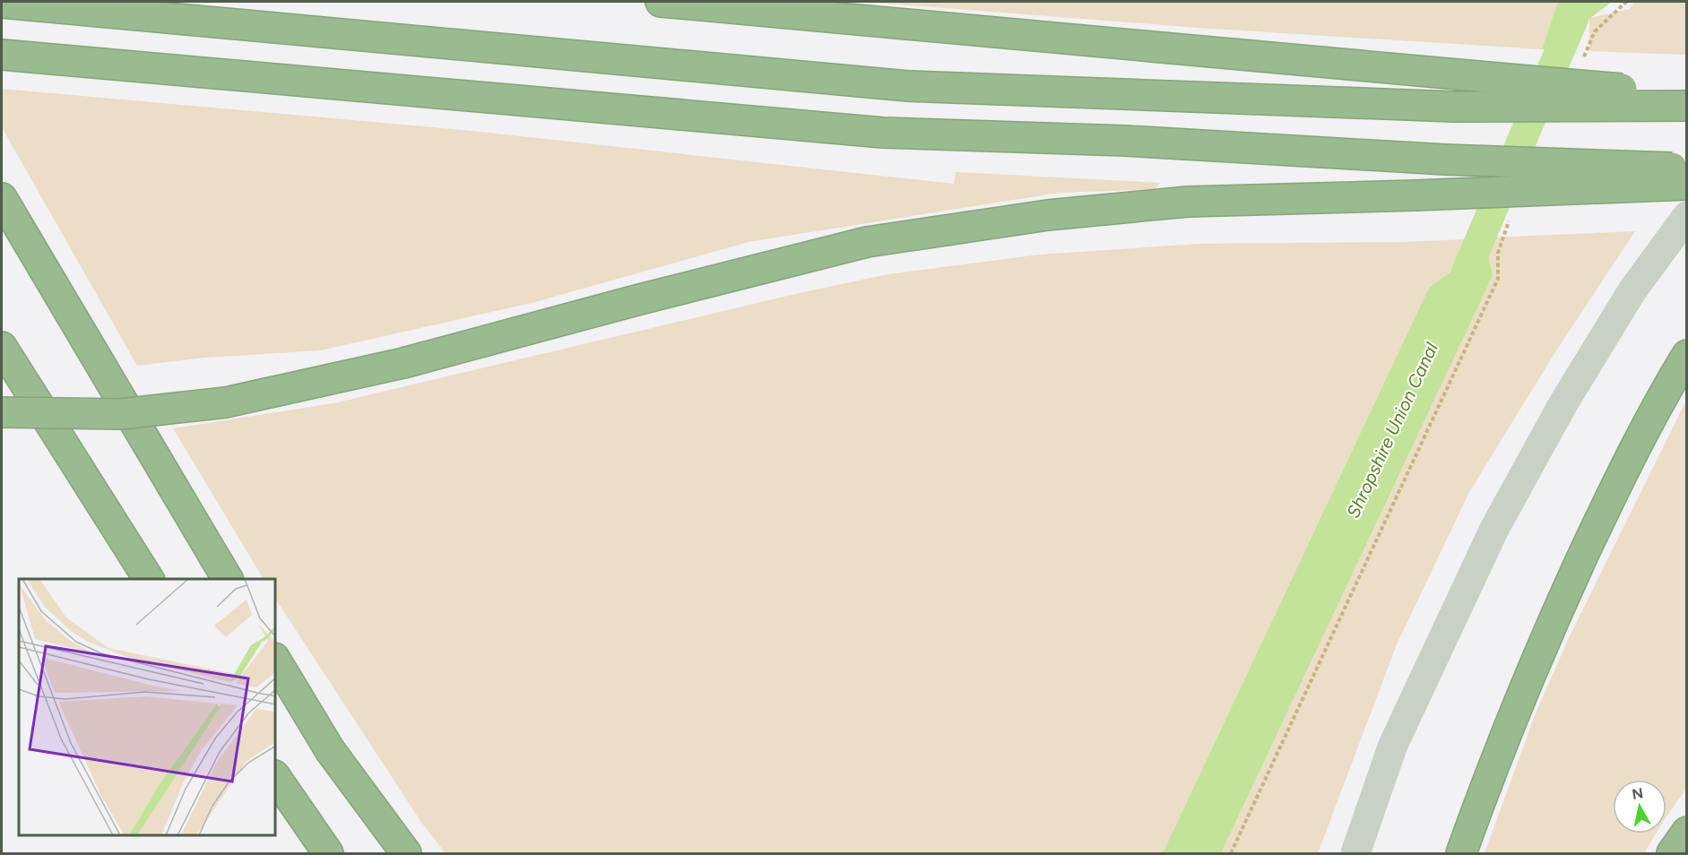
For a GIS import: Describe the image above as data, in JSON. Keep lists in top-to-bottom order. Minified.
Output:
{"water":["Shropshire Union Canal"],"north":"top"}
